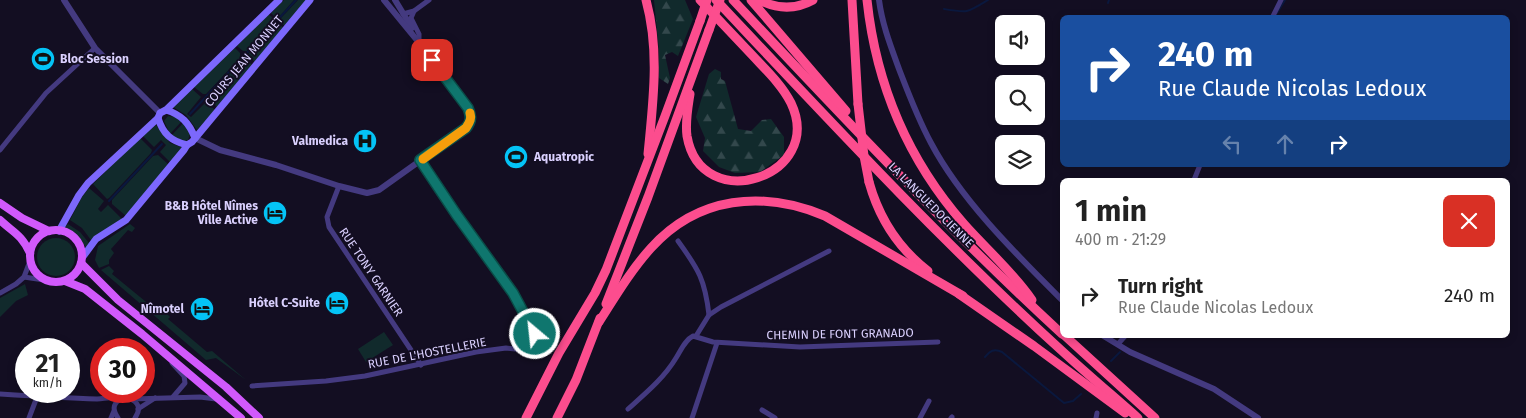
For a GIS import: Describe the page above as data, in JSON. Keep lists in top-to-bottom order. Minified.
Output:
{"streets":{"highway":["LA LANGUEDOCIENNE"],"main road":["COURS JEAN MONNET"],"street":["RUE TONY GARNIER","CHEMIN DE FONT GRANADO","RUE DE L'HOSTELLERIE"]},"crossings":[["RUE TONY GARNIER","RUE DE L'HOSTELLERIE"]],"places":{"sports":["Bloc Session","Aquatropic"],"hospital":["Valmedica"],"hotel":["B&B Hôtel Nîmes Ville Active","Hôtel C-Suite","Nîmotel"]},"page":{"turn":["240 m","Rue Claude Nicolas Ledoux"],"heading":["1 min","400 m · 21:29"],"list":[{"name":"Turn right","note":"Rue Claude Nicolas Ledoux","value":"240 m"}],"speed":"21 km/h","limit":"30"}}
